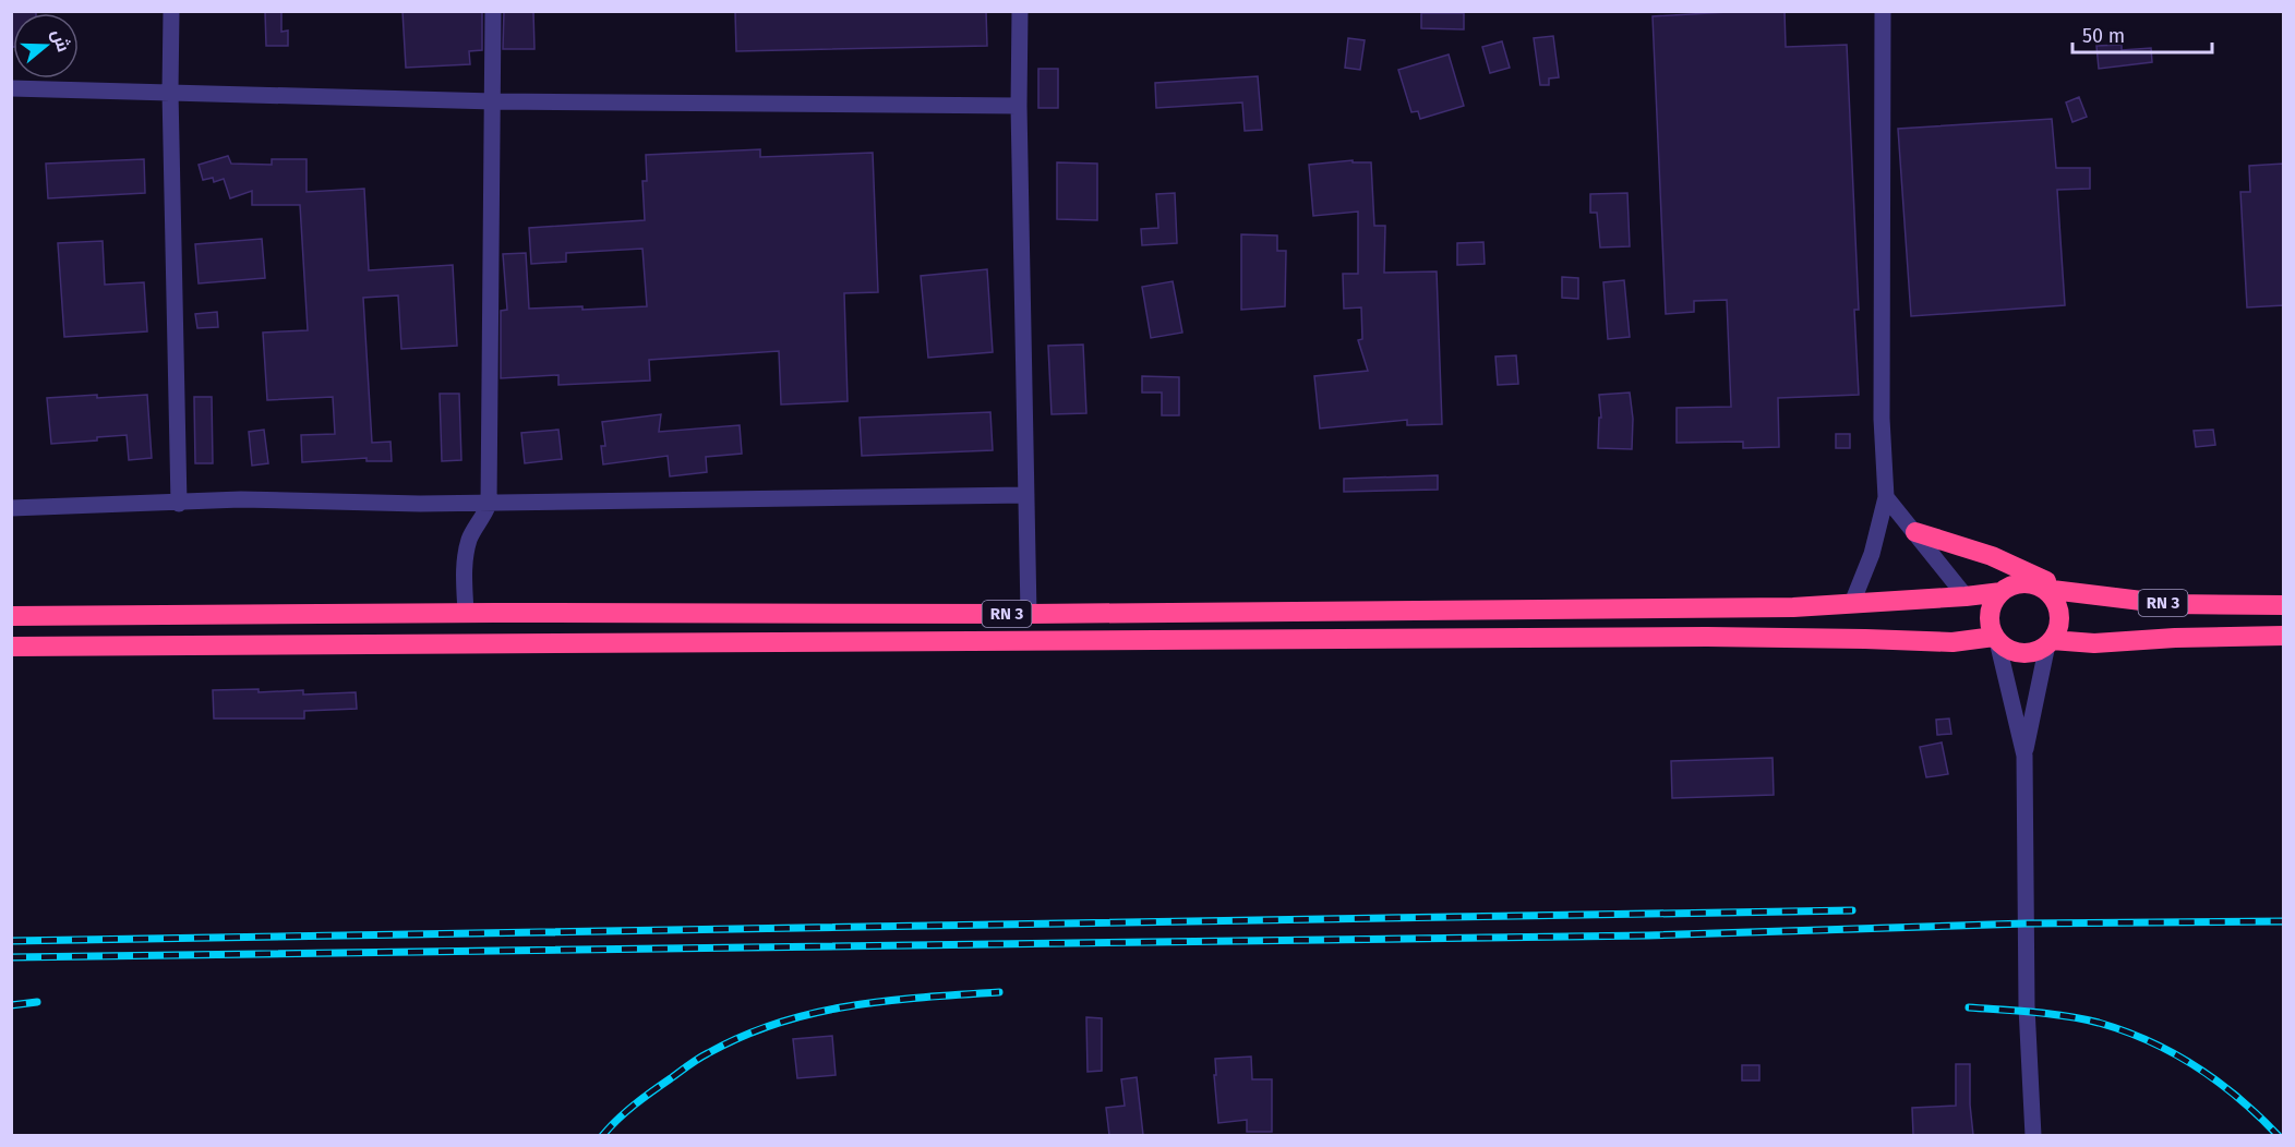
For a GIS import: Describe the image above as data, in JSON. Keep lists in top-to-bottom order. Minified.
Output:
{"streets":{"highway":["RN 3"]},"scale_bar":"50 m","north":"right"}
